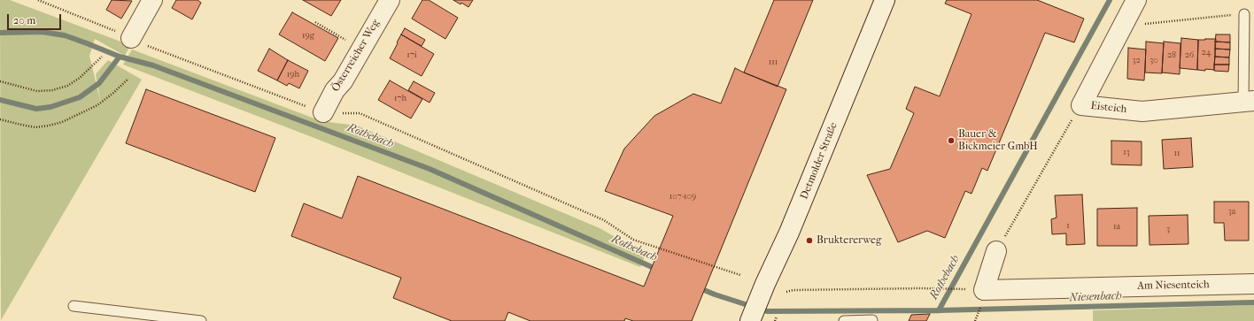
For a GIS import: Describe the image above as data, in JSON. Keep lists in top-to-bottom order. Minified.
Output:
{"streets":{"street":["Österreicher Weg","Eisteich","Detmolder Straße","Am Niesenteich"]},"water":["Rothebach","Niesenbach"],"places":["Bauer & Bickmeier GmbH","Bruktererweg"],"house_numbers":["19g","24","17i","28","26","32","30","111","19h","17h","13","11","107-109","3a","1","1a","3"],"scale_bar":"20 m"}
